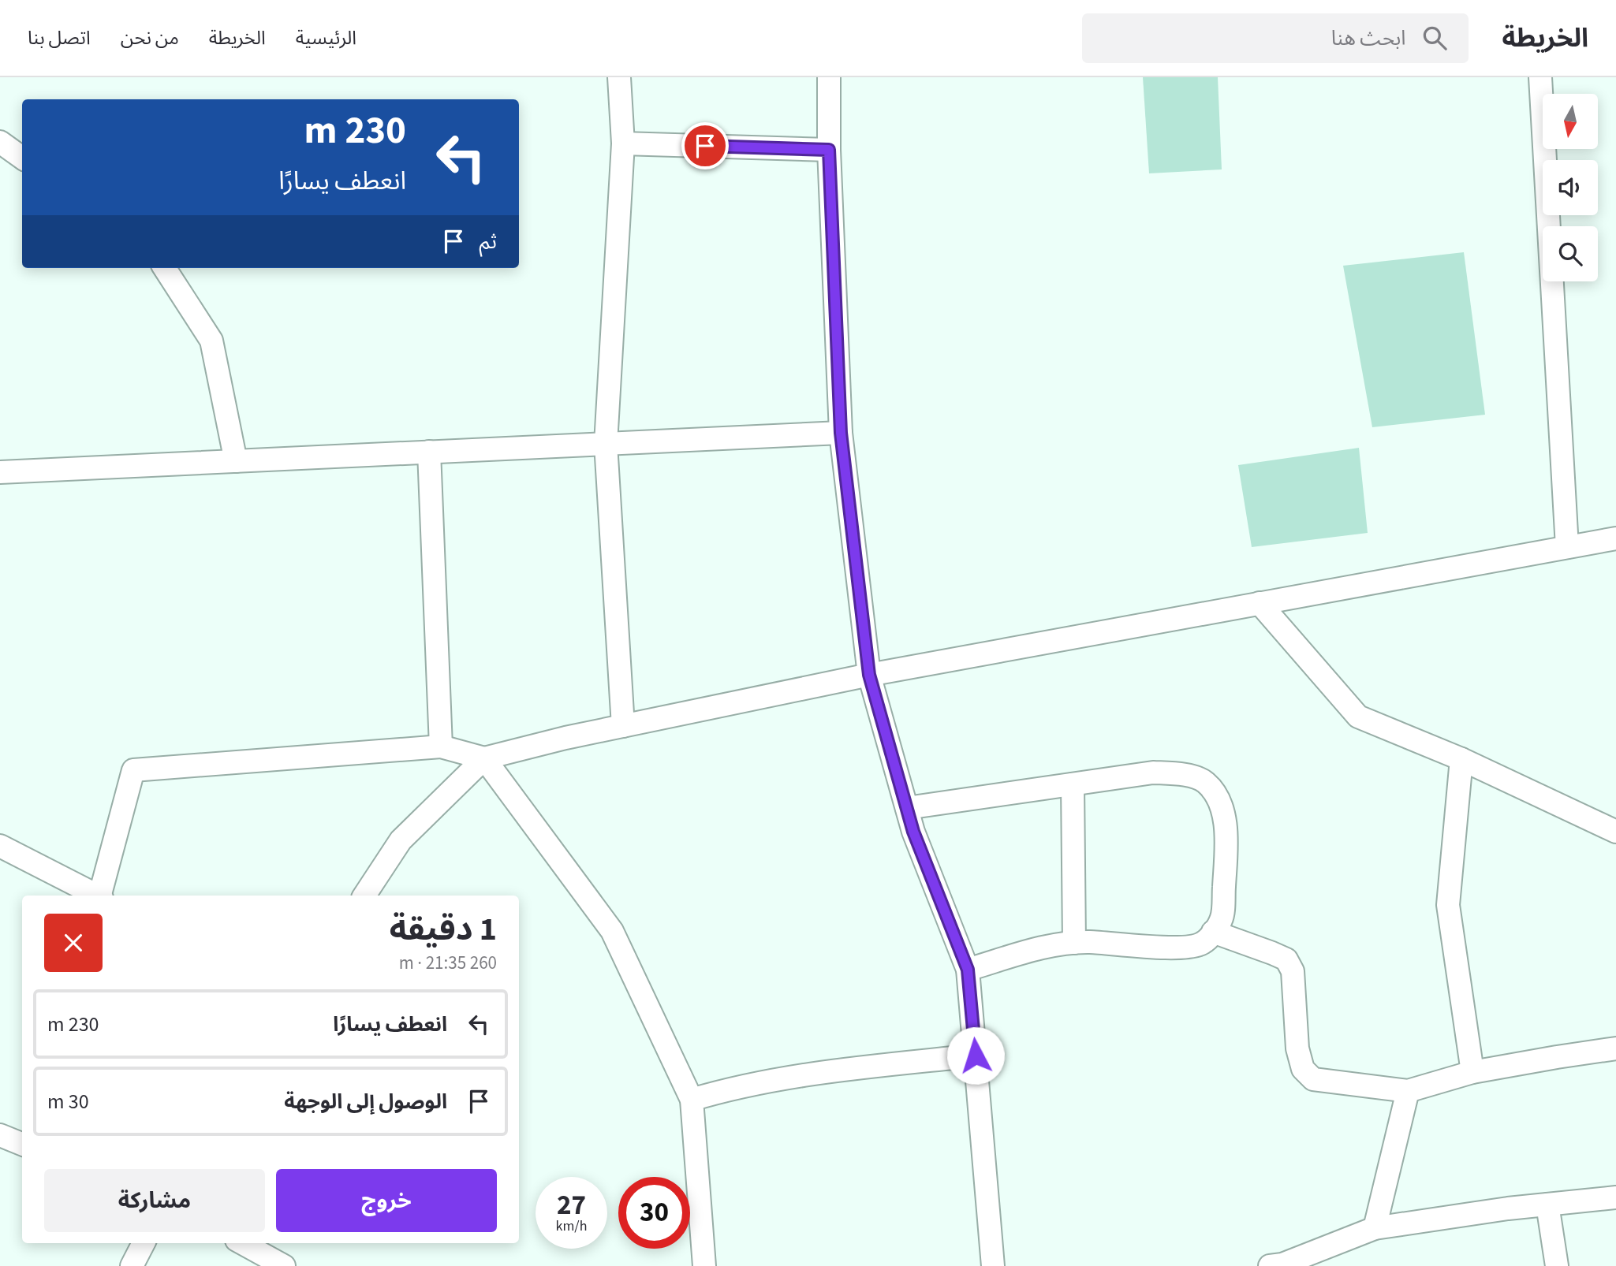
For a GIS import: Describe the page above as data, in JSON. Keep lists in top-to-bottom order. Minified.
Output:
{"north":"bottom","page":{"header":"الخريطة","search":"ابحث هنا","nav":["الرئيسية","الخريطة","من نحن","اتصل بنا"],"turn":["230 m","انعطف يسارًا"],"then":"ثم","heading":["1 دقيقة","260 m · 21:35"],"list":[{"name":"انعطف يسارًا","value":"230 m"},{"name":"الوصول إلى الوجهة","value":"30 m"}],"buttons":["خروج","مشاركة"],"speed":"27 km/h","limit":"30"}}
